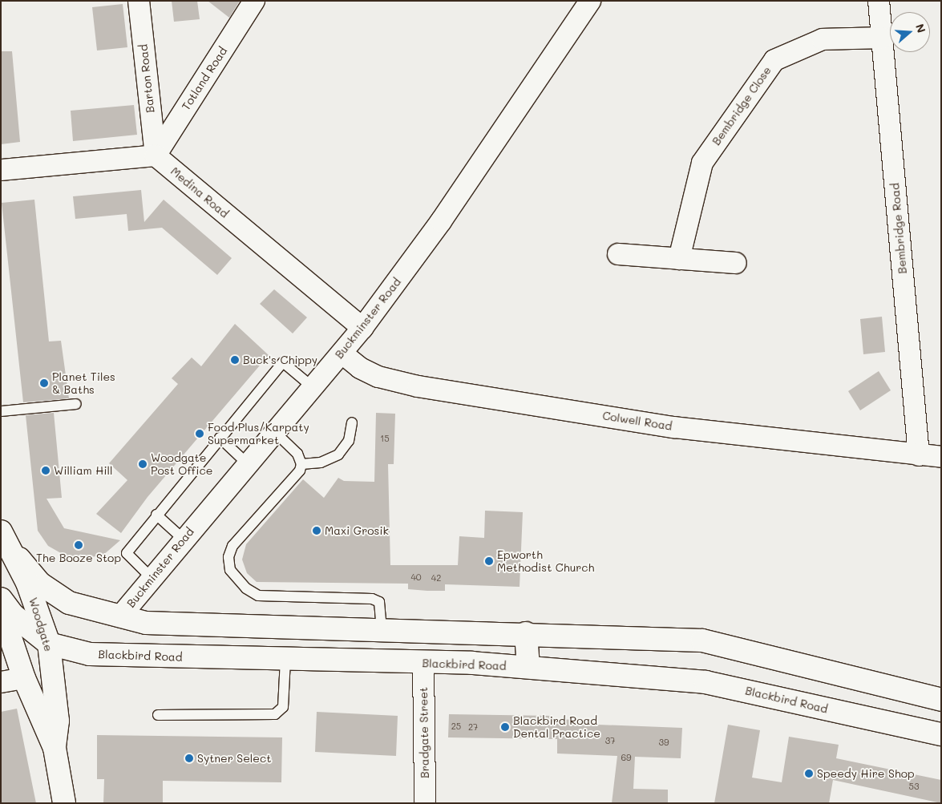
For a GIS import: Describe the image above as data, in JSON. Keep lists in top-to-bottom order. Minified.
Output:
{"streets":{"main road":["Woodgate","Blackbird Road"],"street":["Barton Road","Totland Road","Bembridge Close","Medina Road","Bembridge Road","Buckminster Road","Colwell Road","Bradgate Street"]},"crossings":[["Barton Road","Totland Road"],["Barton Road","Medina Road"],["Totland Road","Medina Road"],["Bembridge Close","Bembridge Road"],["Medina Road","Buckminster Road"],["Bembridge Road","Colwell Road"],["Buckminster Road","Colwell Road"],["Woodgate","Blackbird Road"],["Blackbird Road","Bradgate Street"]],"places":["Buck's Chippy","Planet Tiles & Baths","Food Plus/Karpaty Supermarket","Woodgate Post Office","William Hill","Maxi Grosik","The Booze Stop","Epworth Methodist Church","Blackbird Road Dental Practice","Sytner Select","Speedy Hire Shop"],"house_numbers":["15","40","42","25","27","37","39","69","53"],"north":"right"}
